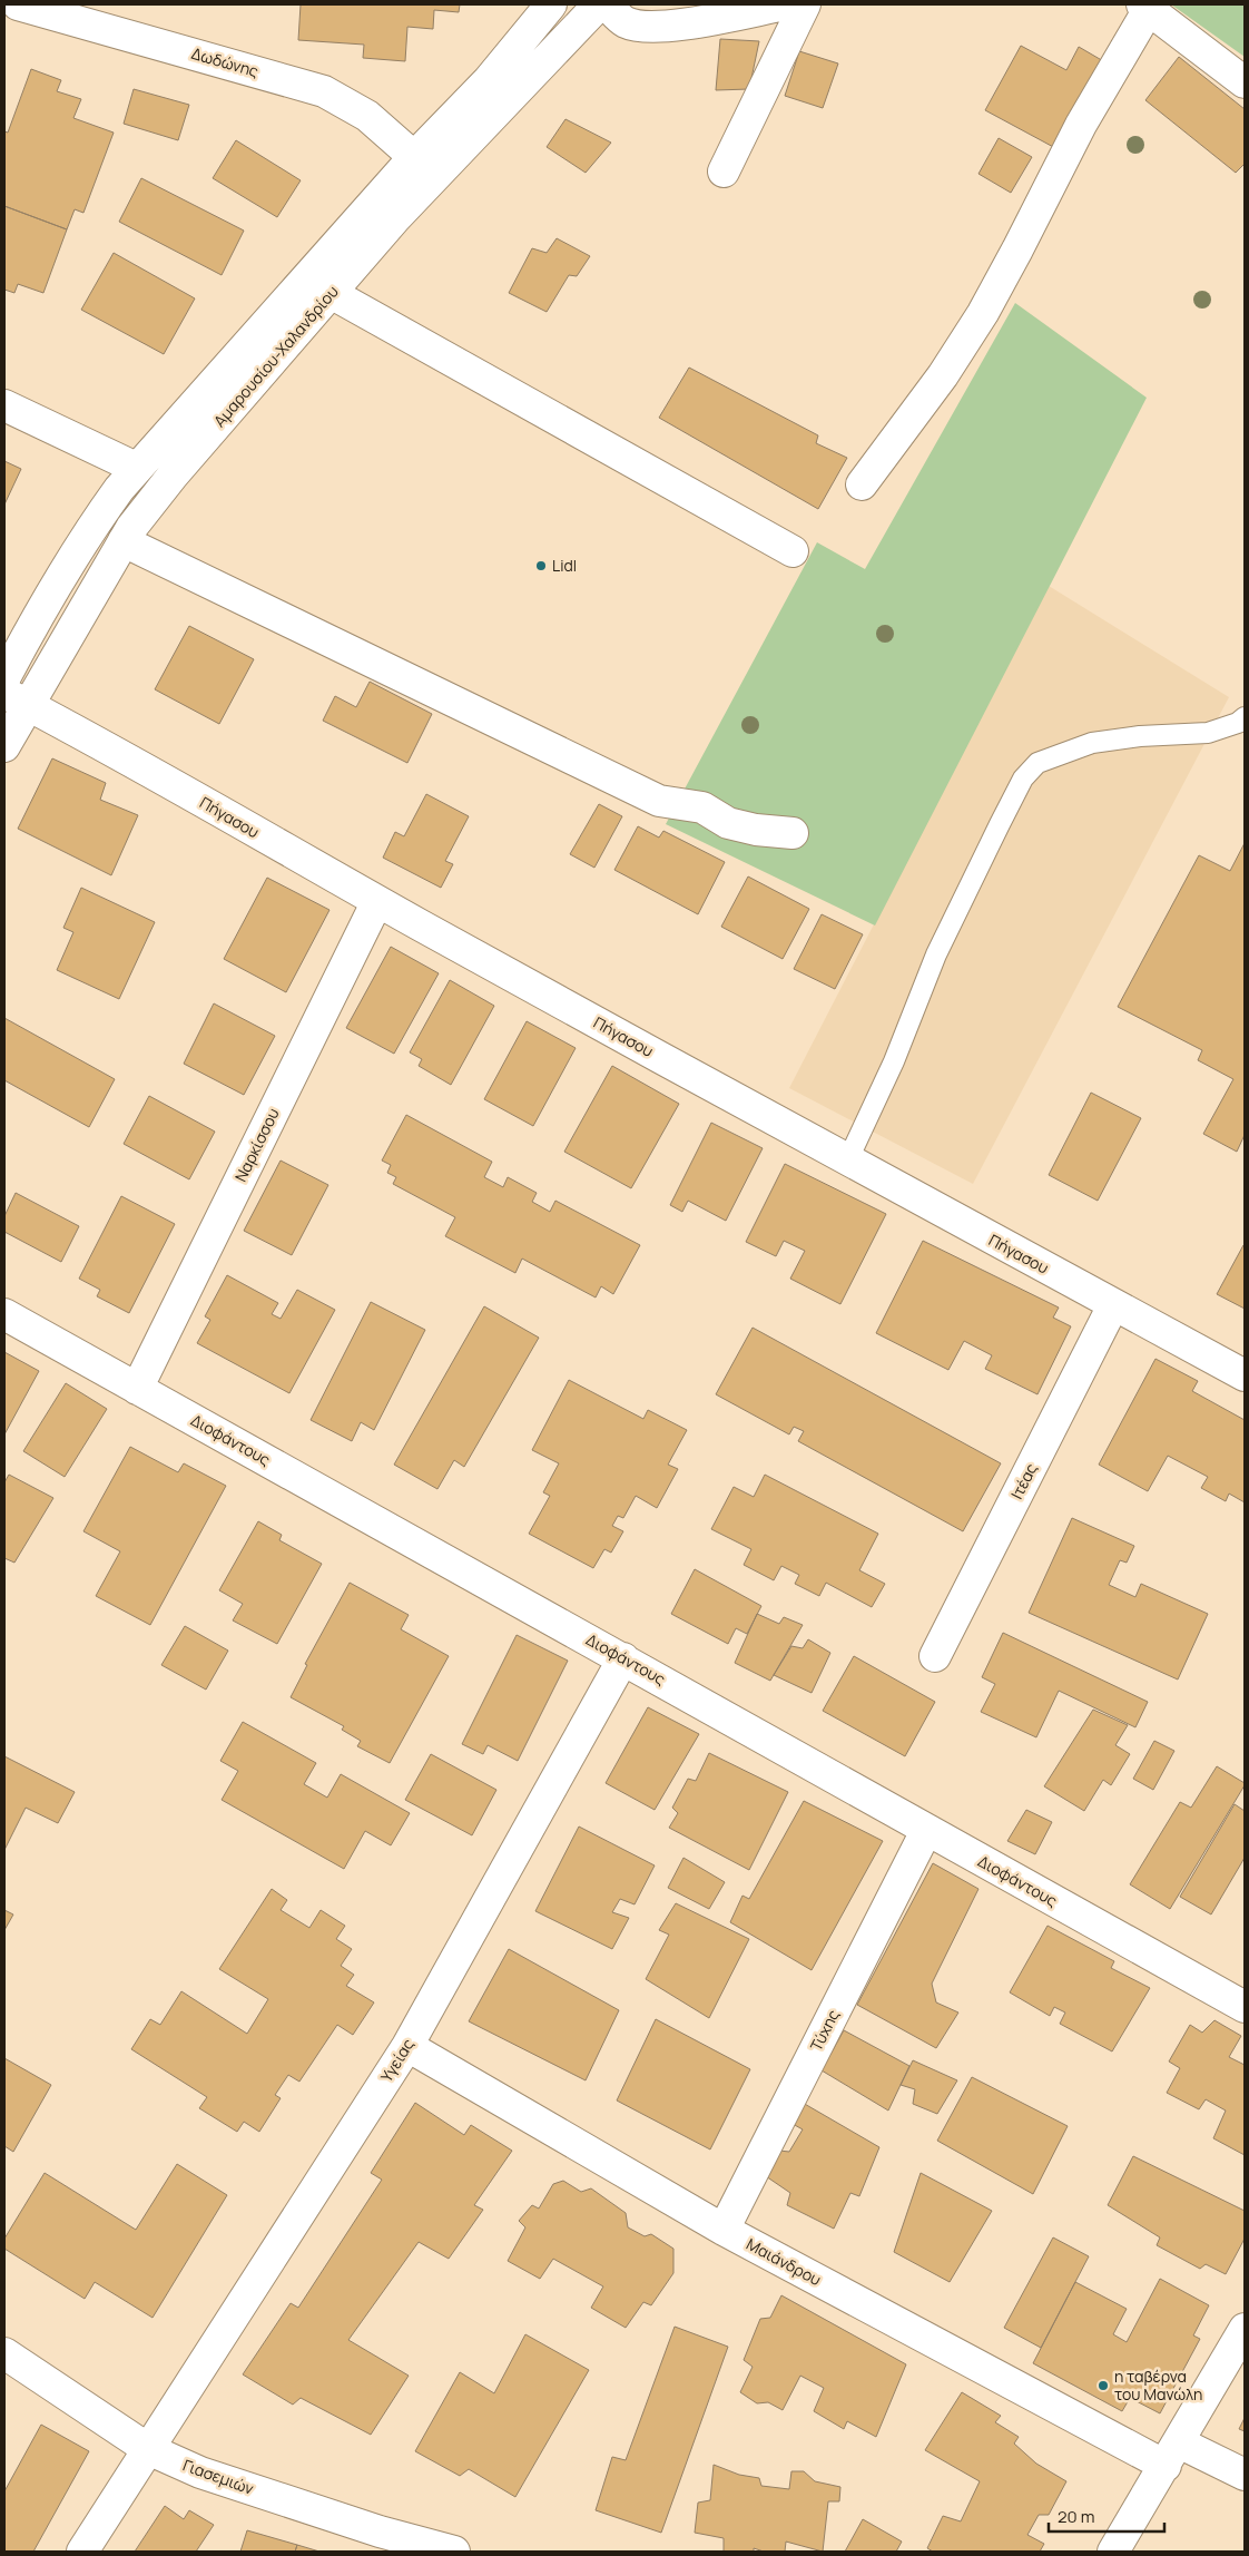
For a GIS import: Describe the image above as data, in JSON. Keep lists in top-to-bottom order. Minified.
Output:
{"streets":{"street":["Δωδώνης","Αμαρουσίου-Χαλανδρίου","Πήγασου","Ναρκίσσου","Διοφάντους","Ιτέας","Τύχης","Υγείας","Μαιάνδρου","Γιασεμιών"]},"crossings":[["Δωδώνης","Αμαρουσίου-Χαλανδρίου"],["Αμαρουσίου-Χαλανδρίου","Πήγασου"],["Πήγασου","Ναρκίσσου"],["Πήγασου","Ιτέας"],["Ναρκίσσου","Διοφάντους"],["Διοφάντους","Τύχης"],["Διοφάντους","Υγείας"],["Τύχης","Μαιάνδρου"],["Υγείας","Μαιάνδρου"],["Υγείας","Γιασεμιών"]],"places":["Lidl","η ταβέρνα του Μανώλη"],"scale_bar":"20 m"}
